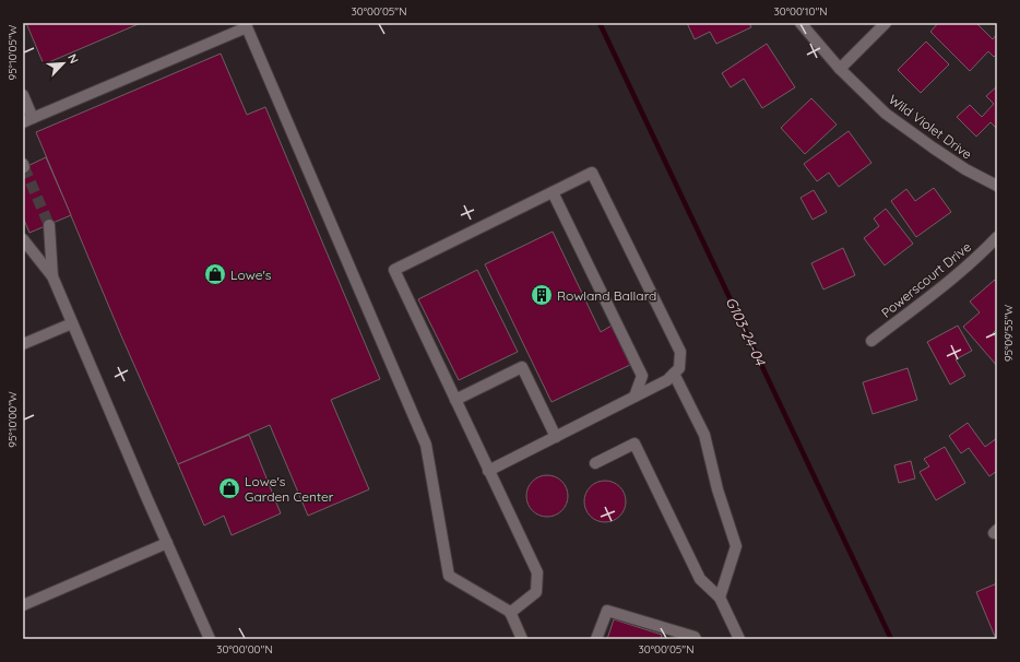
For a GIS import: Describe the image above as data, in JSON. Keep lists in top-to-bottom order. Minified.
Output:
{"streets":{"street":["Wild Violet Drive","Powerscourt Drive"]},"water":["G103-24-04"],"places":{"shop":["Lowe's","Lowe's Garden Center"],"building":["Rowland Ballard"]},"north":"top right","coordinates":["30°00'05\"N","30°00'10\"N","95°10'05\"W","95°09'55\"W","95°10'00\"W","30°00'00\"N"]}
